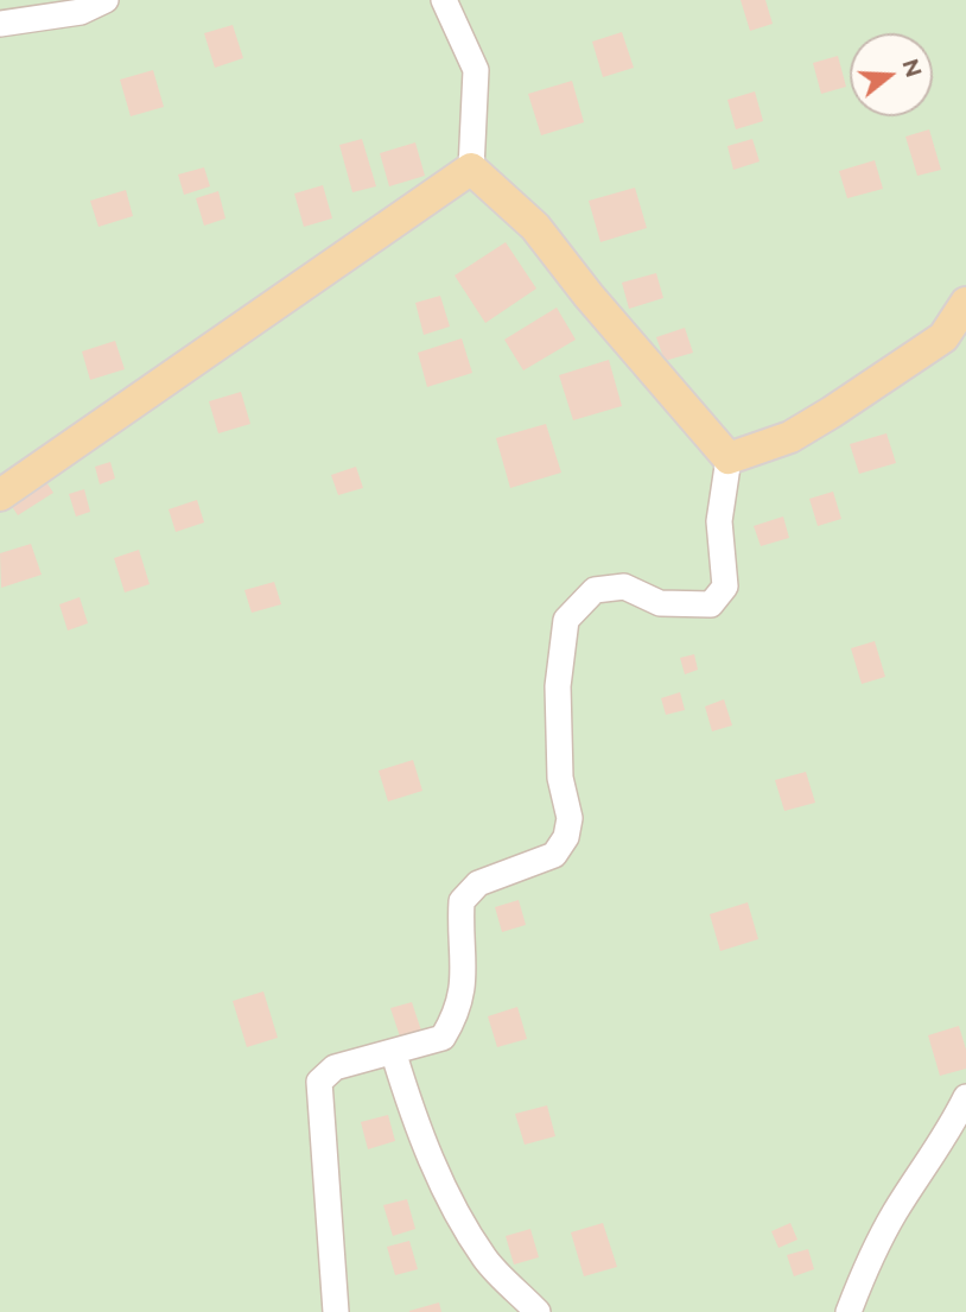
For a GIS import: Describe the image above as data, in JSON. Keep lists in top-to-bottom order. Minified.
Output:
{"north":"right"}
